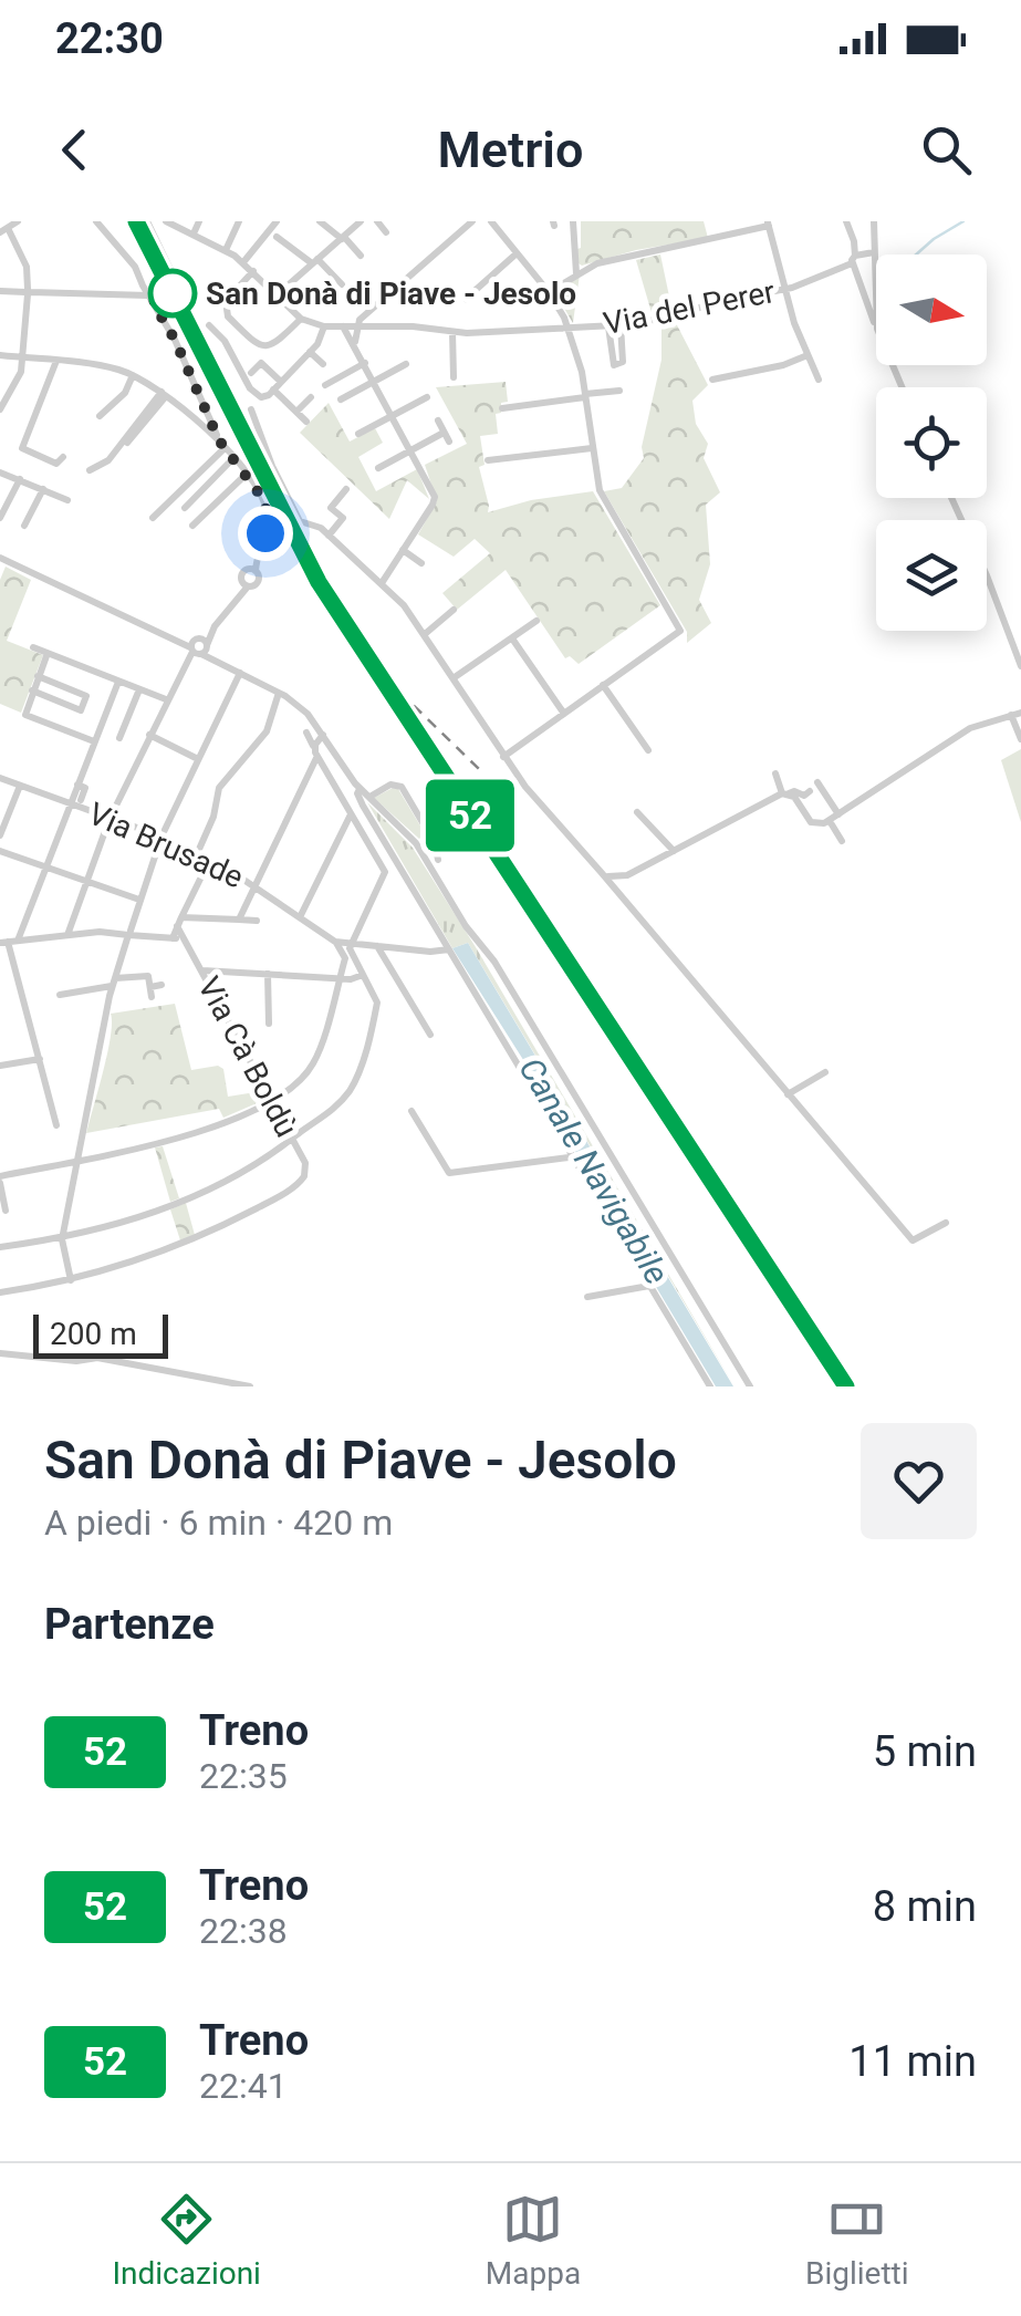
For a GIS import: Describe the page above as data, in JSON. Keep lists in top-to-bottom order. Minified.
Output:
{"streets":{"street":["Via del Perer","Via Brusade","Via Cà Boldù"]},"water":["Canale Navigabile"],"places":["San Donà di Piave - Jesolo"],"scale_bar":"200 m","north":"right","page":{"status":"22:30","header":"Metrio","on_map":"52","scale":"200 m","heading":[["San Donà di Piave - Jesolo","A piedi · 6 min · 420 m"],"Partenze"],"list":[{"mark":"52","name":"Treno","note":"22:35","value":"5 min"},{"mark":"52","name":"Treno","note":"22:38","value":"8 min"},{"mark":"52","name":"Treno","note":"22:41","value":"11 min"}],"tabs":["Indicazioni","Mappa","Biglietti"]}}
